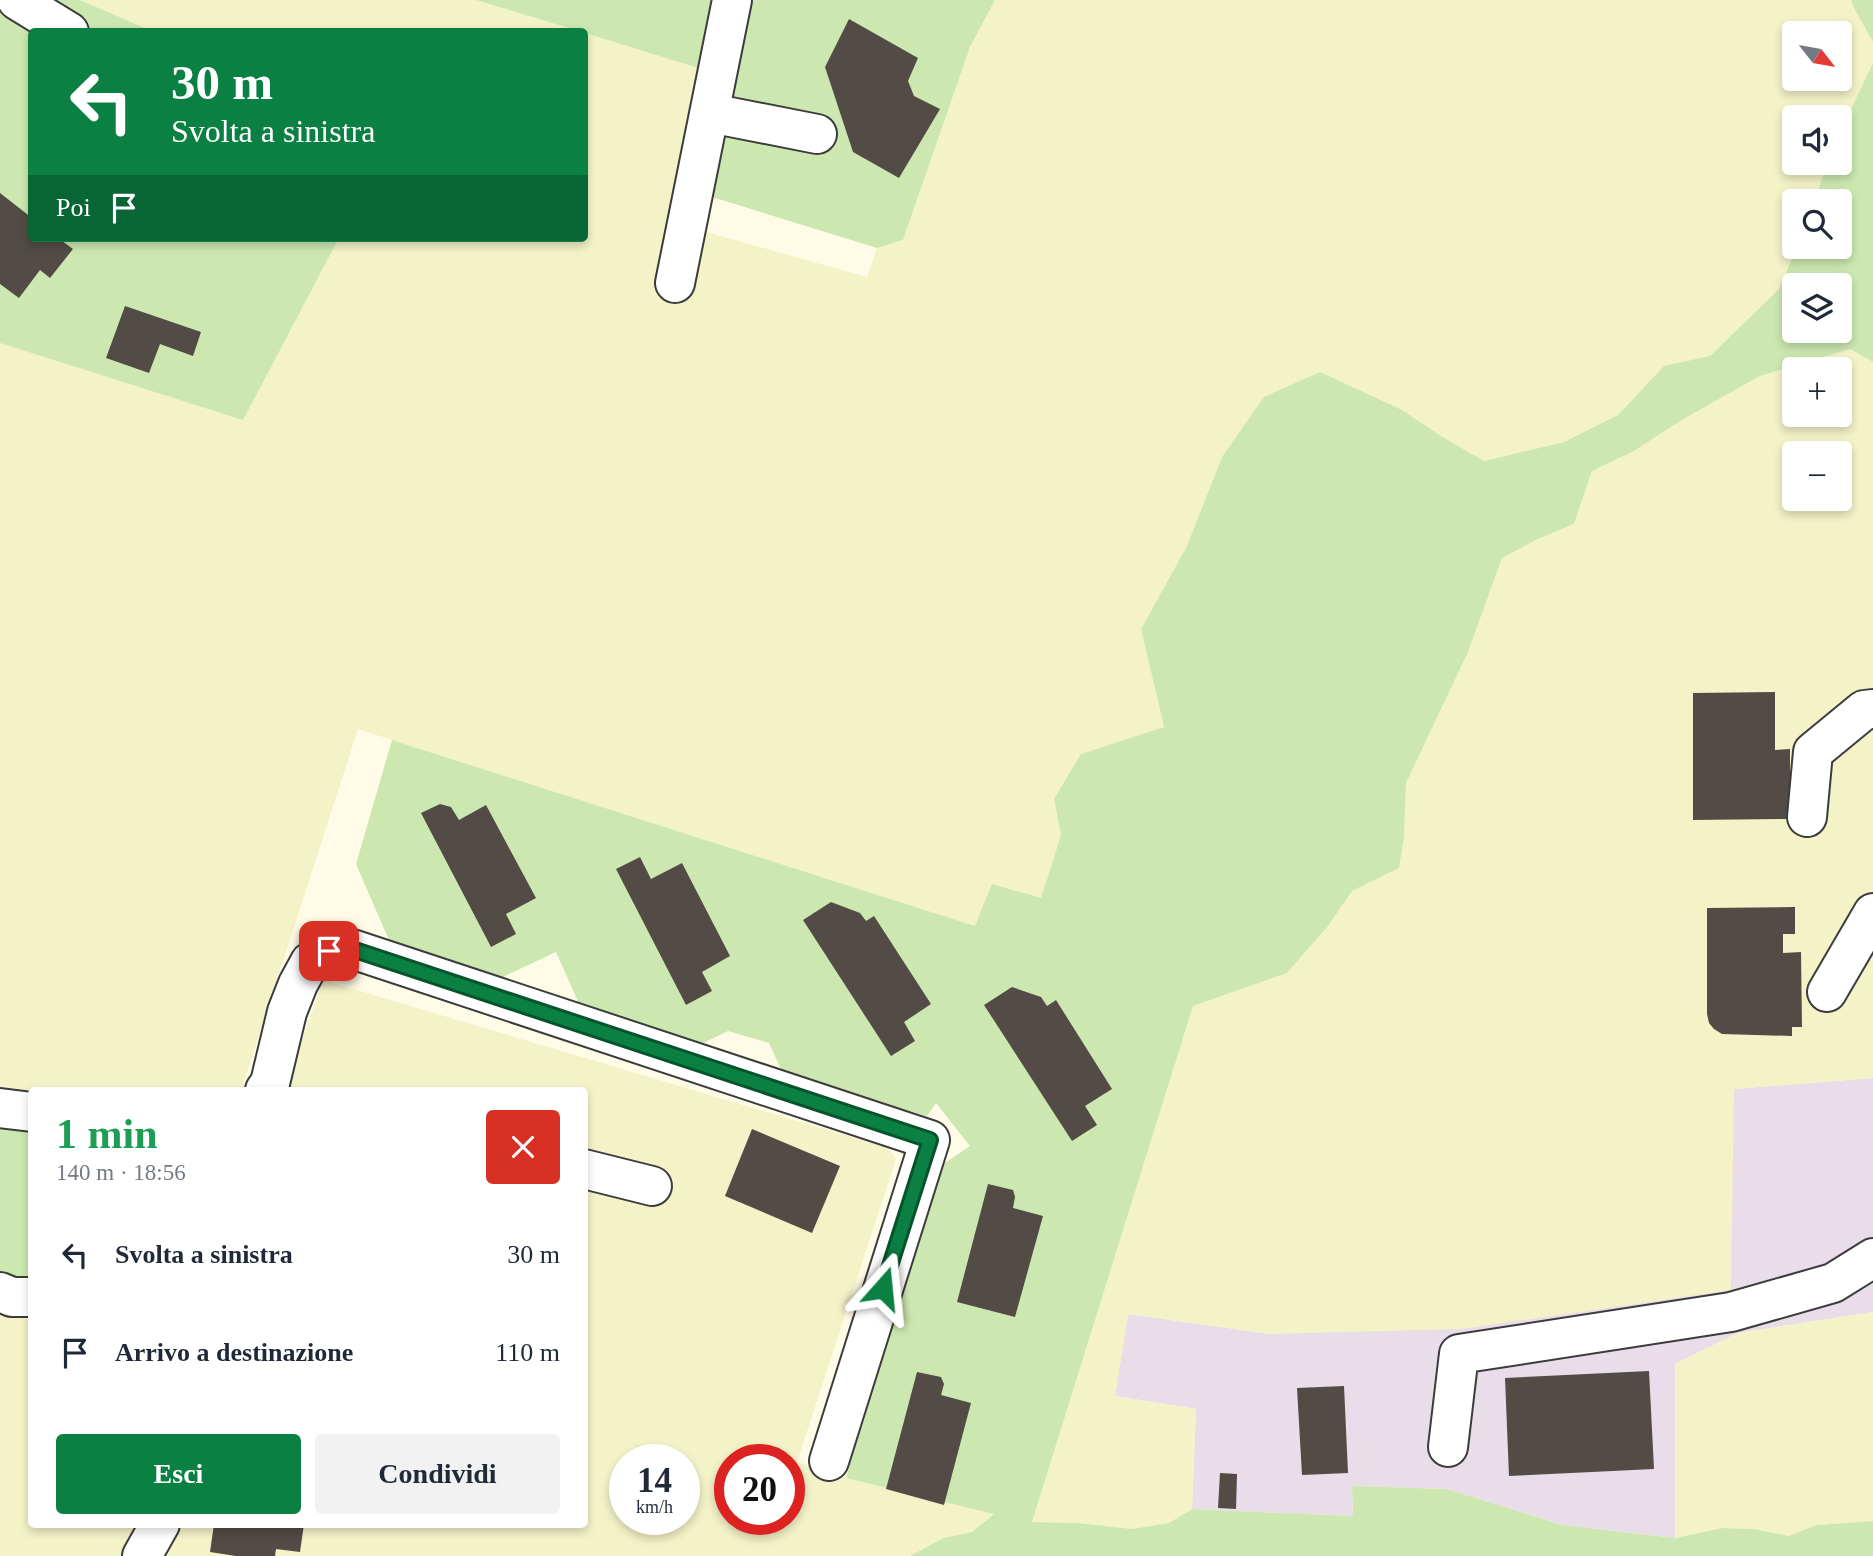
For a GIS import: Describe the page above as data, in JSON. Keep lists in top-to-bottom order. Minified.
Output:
{"north":"bottom right","page":{"map_buttons":["+","−"],"turn":["30 m","Svolta a sinistra"],"then":"Poi","heading":["1 min","140 m · 18:56"],"list":[{"name":"Svolta a sinistra","value":"30 m"},{"name":"Arrivo a destinazione","value":"110 m"}],"buttons":["Esci","Condividi"],"speed":"14 km/h","limit":"20"}}
